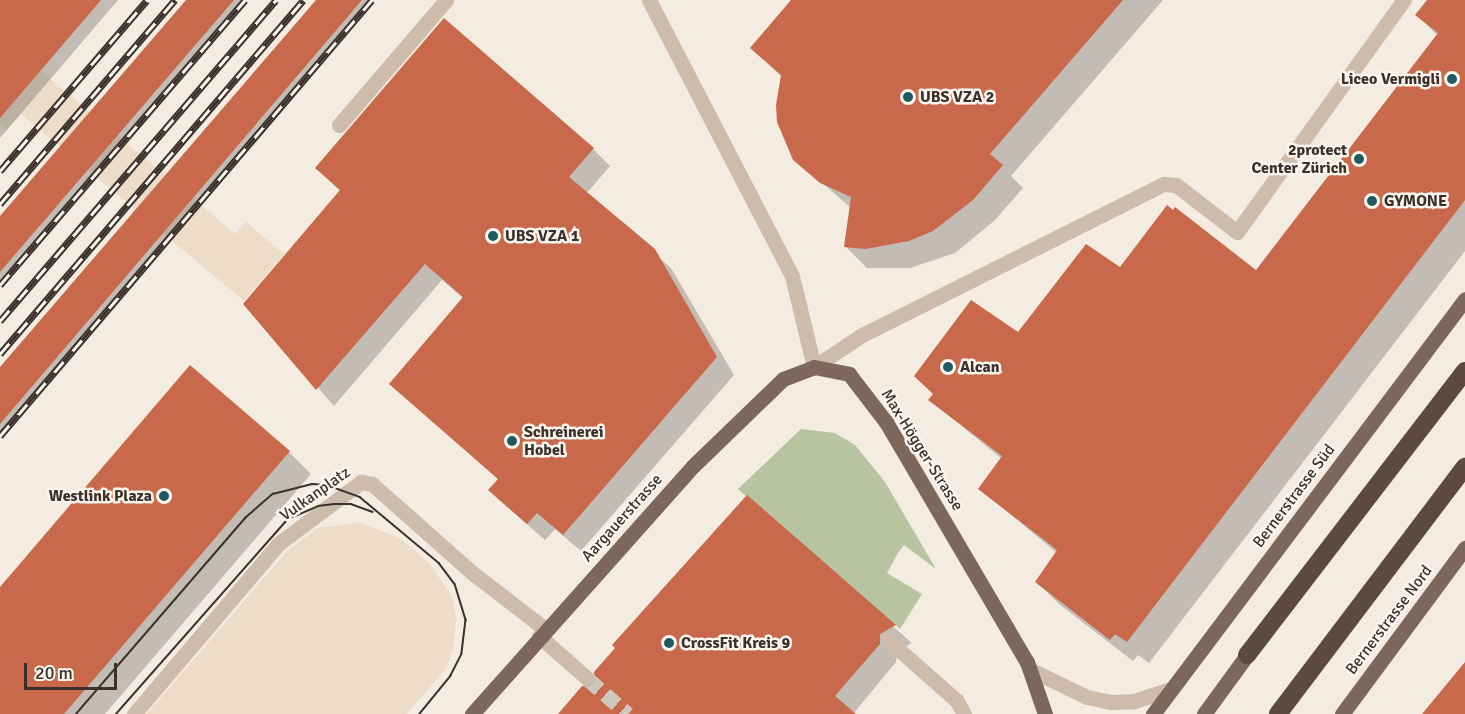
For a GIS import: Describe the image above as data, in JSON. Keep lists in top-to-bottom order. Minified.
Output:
{"streets":{"main road":["Max-Högger-Strasse","Bernerstrasse Süd","Aargauerstrasse","Bernerstrasse Nord"],"street":["Vulkanplatz"]},"crossings":[["Max-Högger-Strasse","Aargauerstrasse"],["Vulkanplatz","Aargauerstrasse"]],"places":["Liceo Vermigli","UBS VZA 2","2protect Center Zürich","GYMONE","UBS VZA 1","Alcan","Schreinerei Hobel","Westlink Plaza","CrossFit Kreis 9"],"scale_bar":"20 m"}
